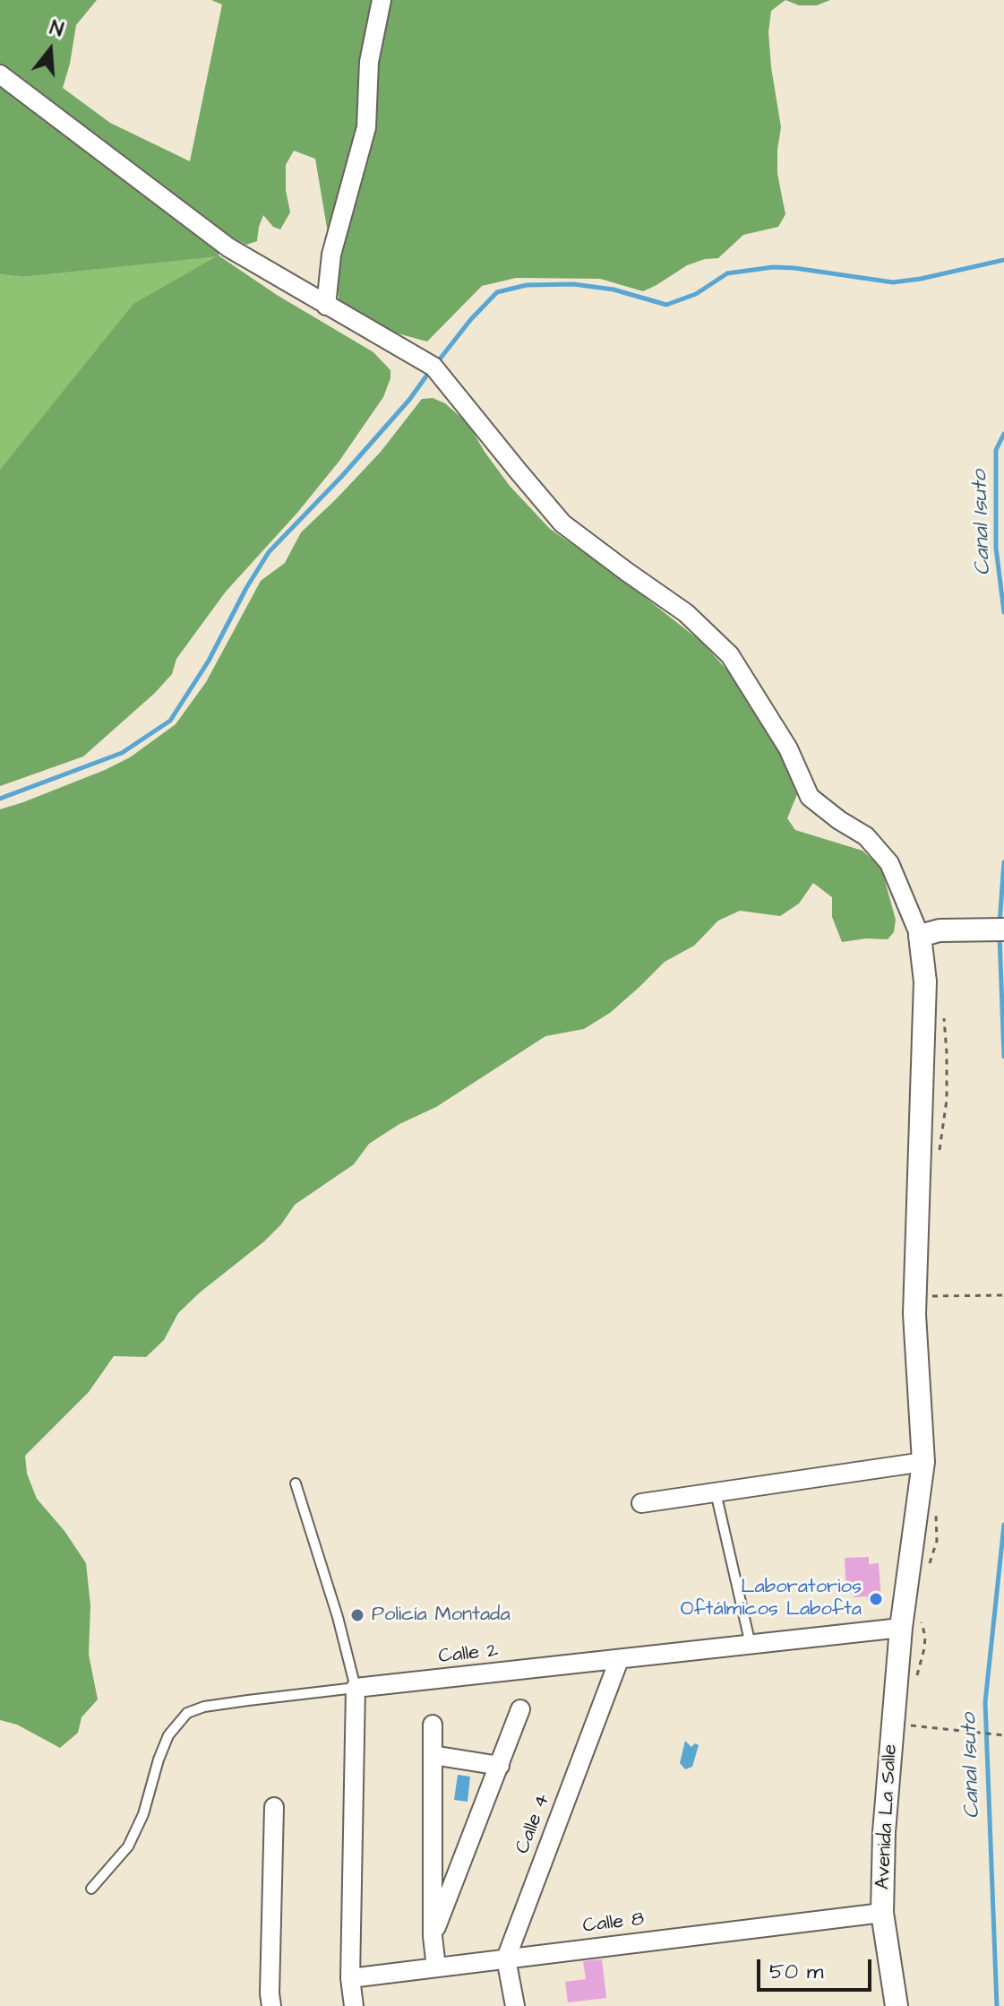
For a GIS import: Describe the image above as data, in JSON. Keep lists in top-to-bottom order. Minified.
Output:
{"streets":{"street":["Calle 2","Avenida La Salle","Calle 4","Calle 8"]},"crossings":[["Calle 2","Avenida La Salle"],["Calle 2","Calle 4"],["Avenida La Salle","Calle 8"],["Calle 4","Calle 8"]],"water":["Canal Isuto"],"places":["Laboratorios Oftálmicos Labofta","Policía Montada"],"scale_bar":"50 m","north":"top"}
